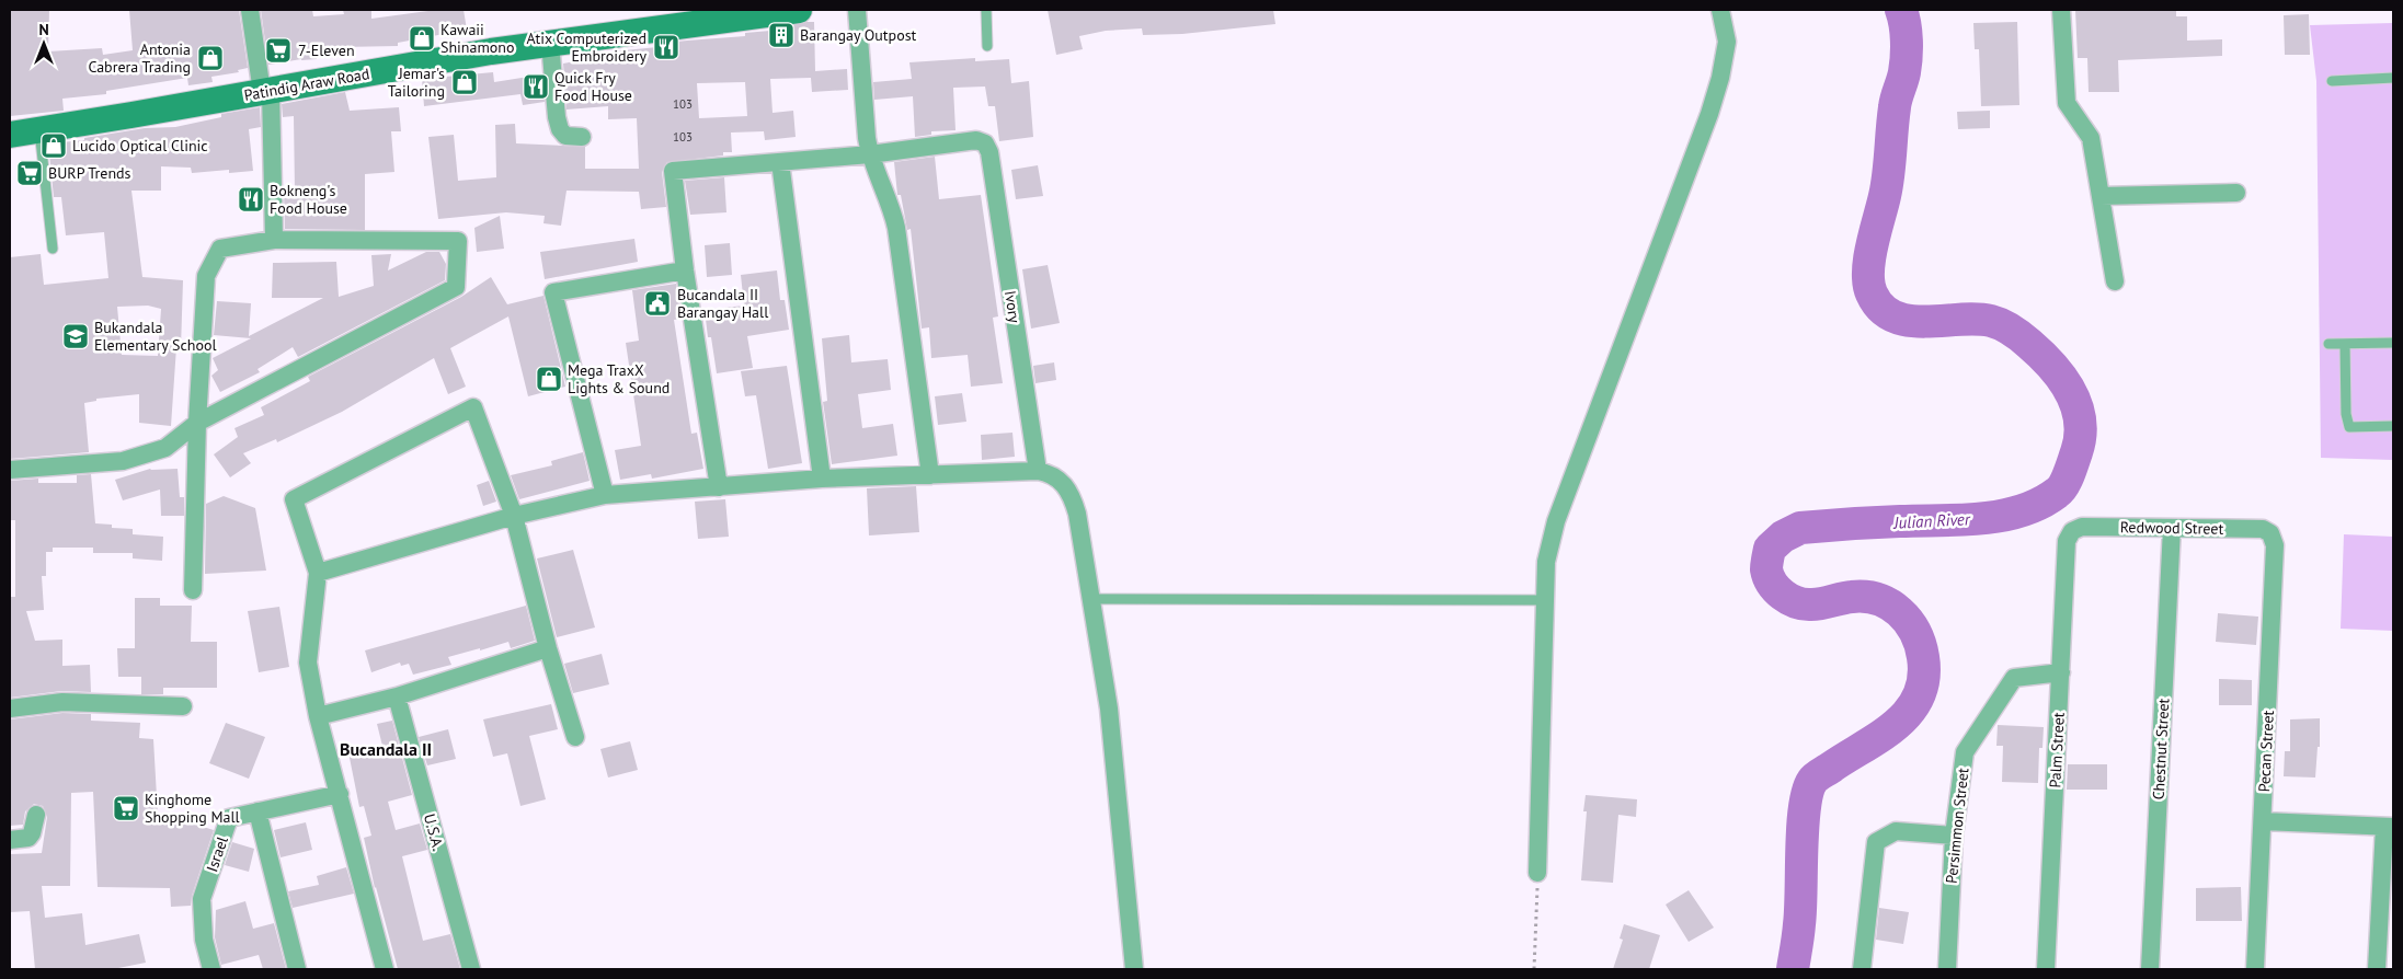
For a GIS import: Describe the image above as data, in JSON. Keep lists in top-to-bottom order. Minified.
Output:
{"streets":{"main road":["Patindig Araw Road"],"street":["Ivory","Redwood Street","Chestnut Street","Palm Street","Pecan Street","Persimmon Street","U.S.A.","Israel"]},"crossings":[["Redwood Street","Chestnut Street"],["Redwood Street","Palm Street"],["Redwood Street","Pecan Street"],["Palm Street","Persimmon Street"]],"districts":["Bucandala II"],"water":["Julian River"],"places":{"building":["Barangay Outpost"],"shop":["Kawaii Shinamono","Antonia Cabrera Trading","Jemar's Tailoring","Lucido Optical Clinic","Mega TraxX Lights & Sound"],"restaurant":["Atix Computerized Embroidery","Quick Fry Food House","Bokneng's Food House"],"supermarket":["7-Eleven","BURP Trends","Kinghome Shopping Mall"],"public building":["Bucandala II Barangay Hall"],"school or university":["Bukandala Elementary School"]},"house_numbers":["103","103"],"north":"top"}
